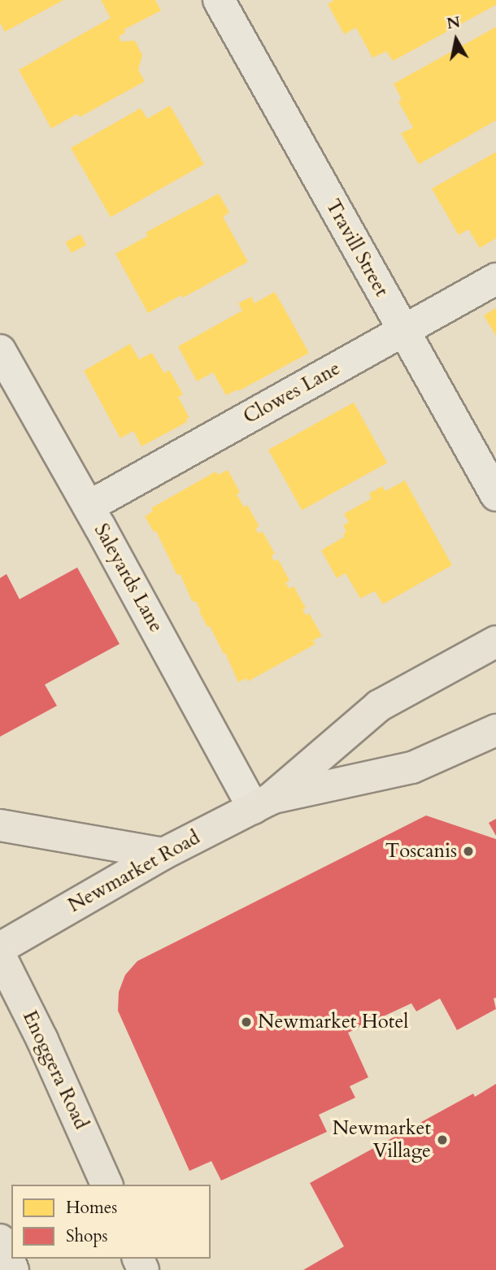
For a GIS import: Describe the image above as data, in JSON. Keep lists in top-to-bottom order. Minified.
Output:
{"streets":{"main road":["Newmarket Road","Enoggera Road"],"street":["Travill Street","Clowes Lane","Saleyards Lane"]},"crossings":[["Travill Street","Clowes Lane"],["Clowes Lane","Saleyards Lane"],["Saleyards Lane","Newmarket Road"]],"places":["Toscanis","Newmarket Hotel","Newmarket Village"],"legend":["Homes","Shops"],"north":"top"}
